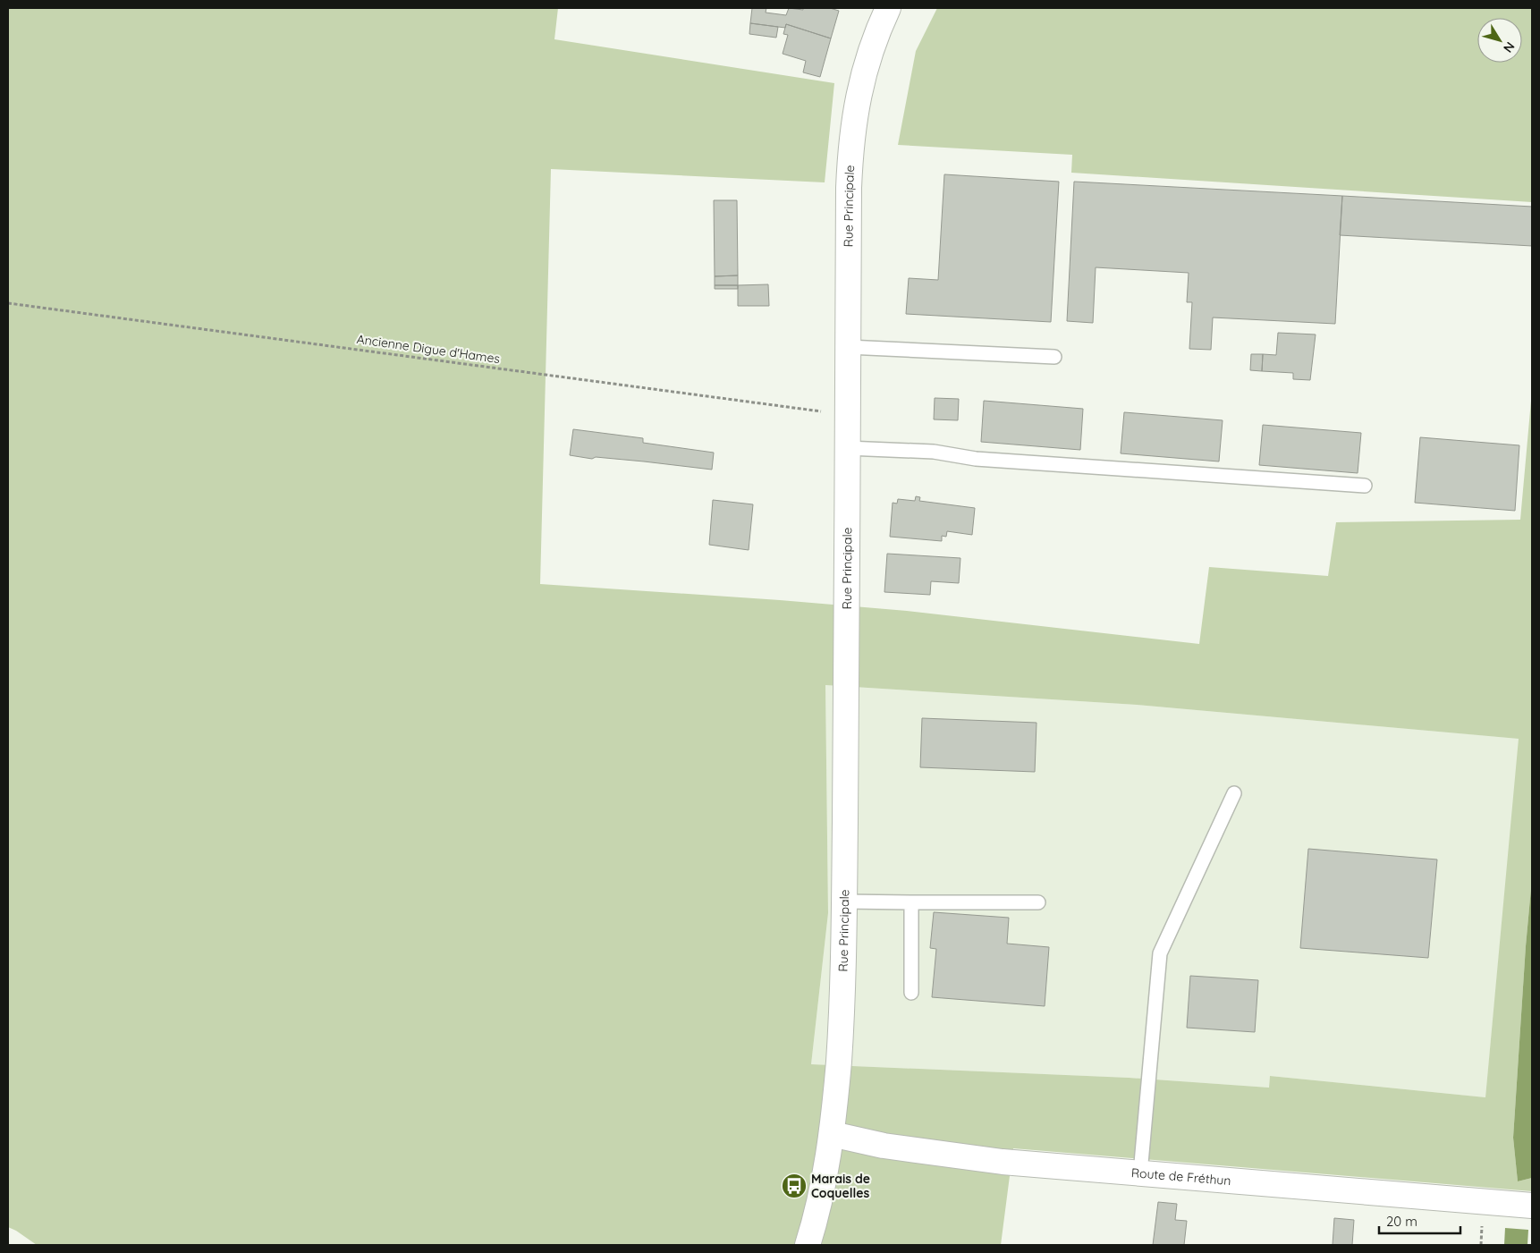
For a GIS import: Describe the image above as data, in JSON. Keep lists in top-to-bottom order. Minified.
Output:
{"streets":{"street":["Rue Principale","Route de Fréthun"],"path":["Ancienne Digue d'Hames"]},"crossings":[["Rue Principale","Ancienne Digue d'Hames"],["Rue Principale","Route de Fréthun"]],"places":{"bus stop":["Marais de Coquelles"]},"scale_bar":"20 m","north":"bottom right"}
